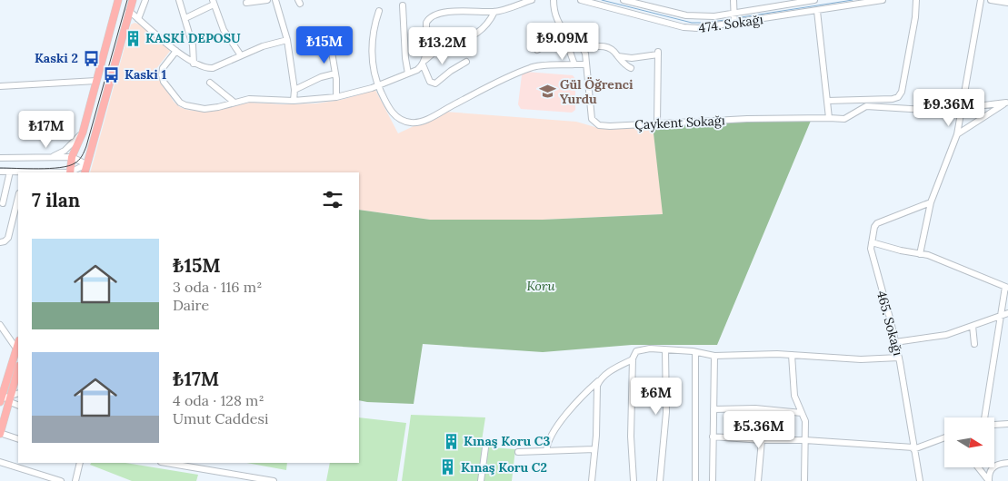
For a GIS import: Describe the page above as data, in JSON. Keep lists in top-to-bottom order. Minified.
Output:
{"streets":{"street":["474. Sokağı","Çaykent Sokağı","465. Sokağı"]},"parks":["Koru"],"places":{"building":["KASKİ DEPOSU","Kınaş Koru C3","Kınaş Koru C2"],"bus stop":["Kaski 2","Kaski 1"],"school or university":["Gül Öğrenci Yurdu"]},"north":"right","page":{"price":["₺9.09M","₺15M","₺13.2M","₺9.36M","₺17M","₺6M","₺5.36M"],"heading":"7 ilan","list":[{"name":"₺15M","note":"3 oda · 116 m² · Daire"},{"name":"₺17M","note":"4 oda · 128 m² · Umut Caddesi"}]}}
